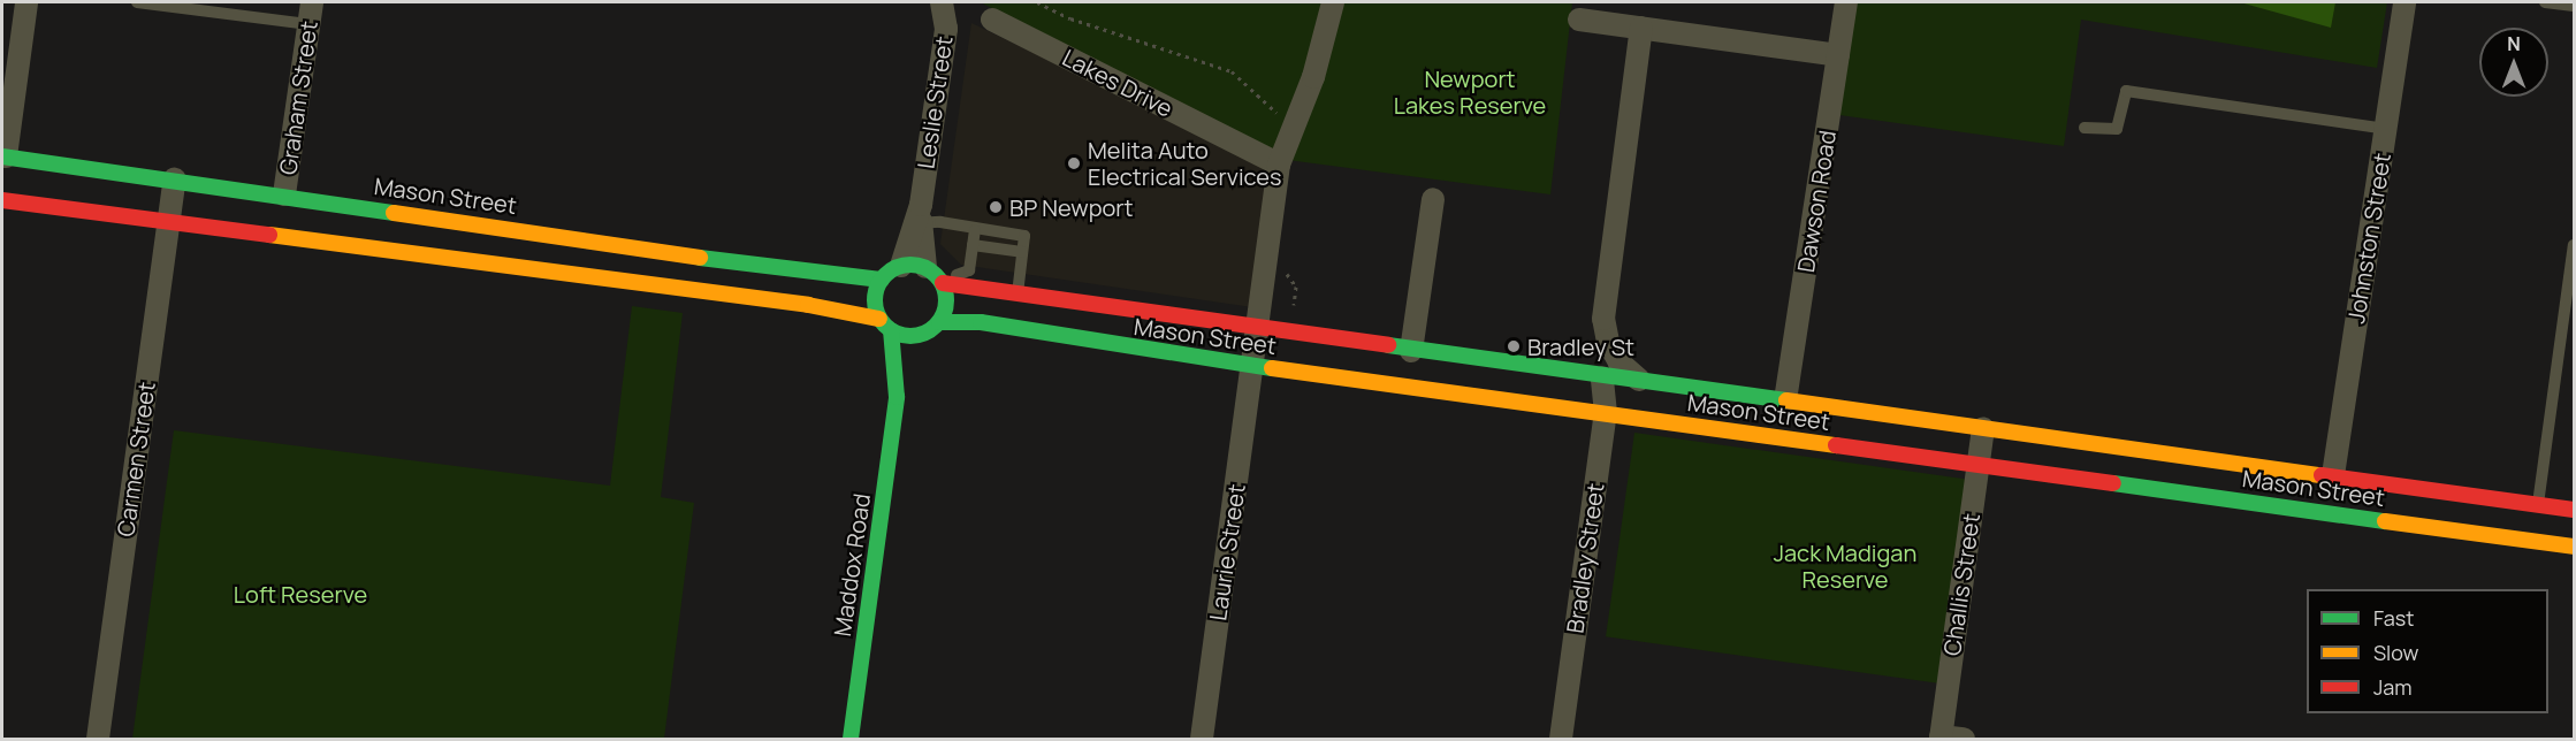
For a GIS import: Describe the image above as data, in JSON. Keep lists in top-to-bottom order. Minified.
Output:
{"streets":{"street":["Lakes Drive","Graham Street","Leslie Street","Mason Street","Dawson Road","Johnston Street","Carmen Street","Laurie Street","Bradley Street","Maddox Road","Challis Street"]},"crossings":[["Graham Street","Mason Street"],["Leslie Street","Mason Street"],["Leslie Street","Maddox Road"],["Mason Street","Dawson Road"],["Mason Street","Johnston Street"],["Mason Street","Carmen Street"],["Mason Street","Laurie Street"],["Mason Street","Bradley Street"],["Mason Street","Maddox Road"],["Mason Street","Challis Street"]],"parks":["Newport Lakes Reserve","Jack Madigan Reserve","Loft Reserve"],"places":["Melita Auto Electrical Services","BP Newport","Bradley St"],"legend":["Fast","Slow","Jam"],"north":"top"}
